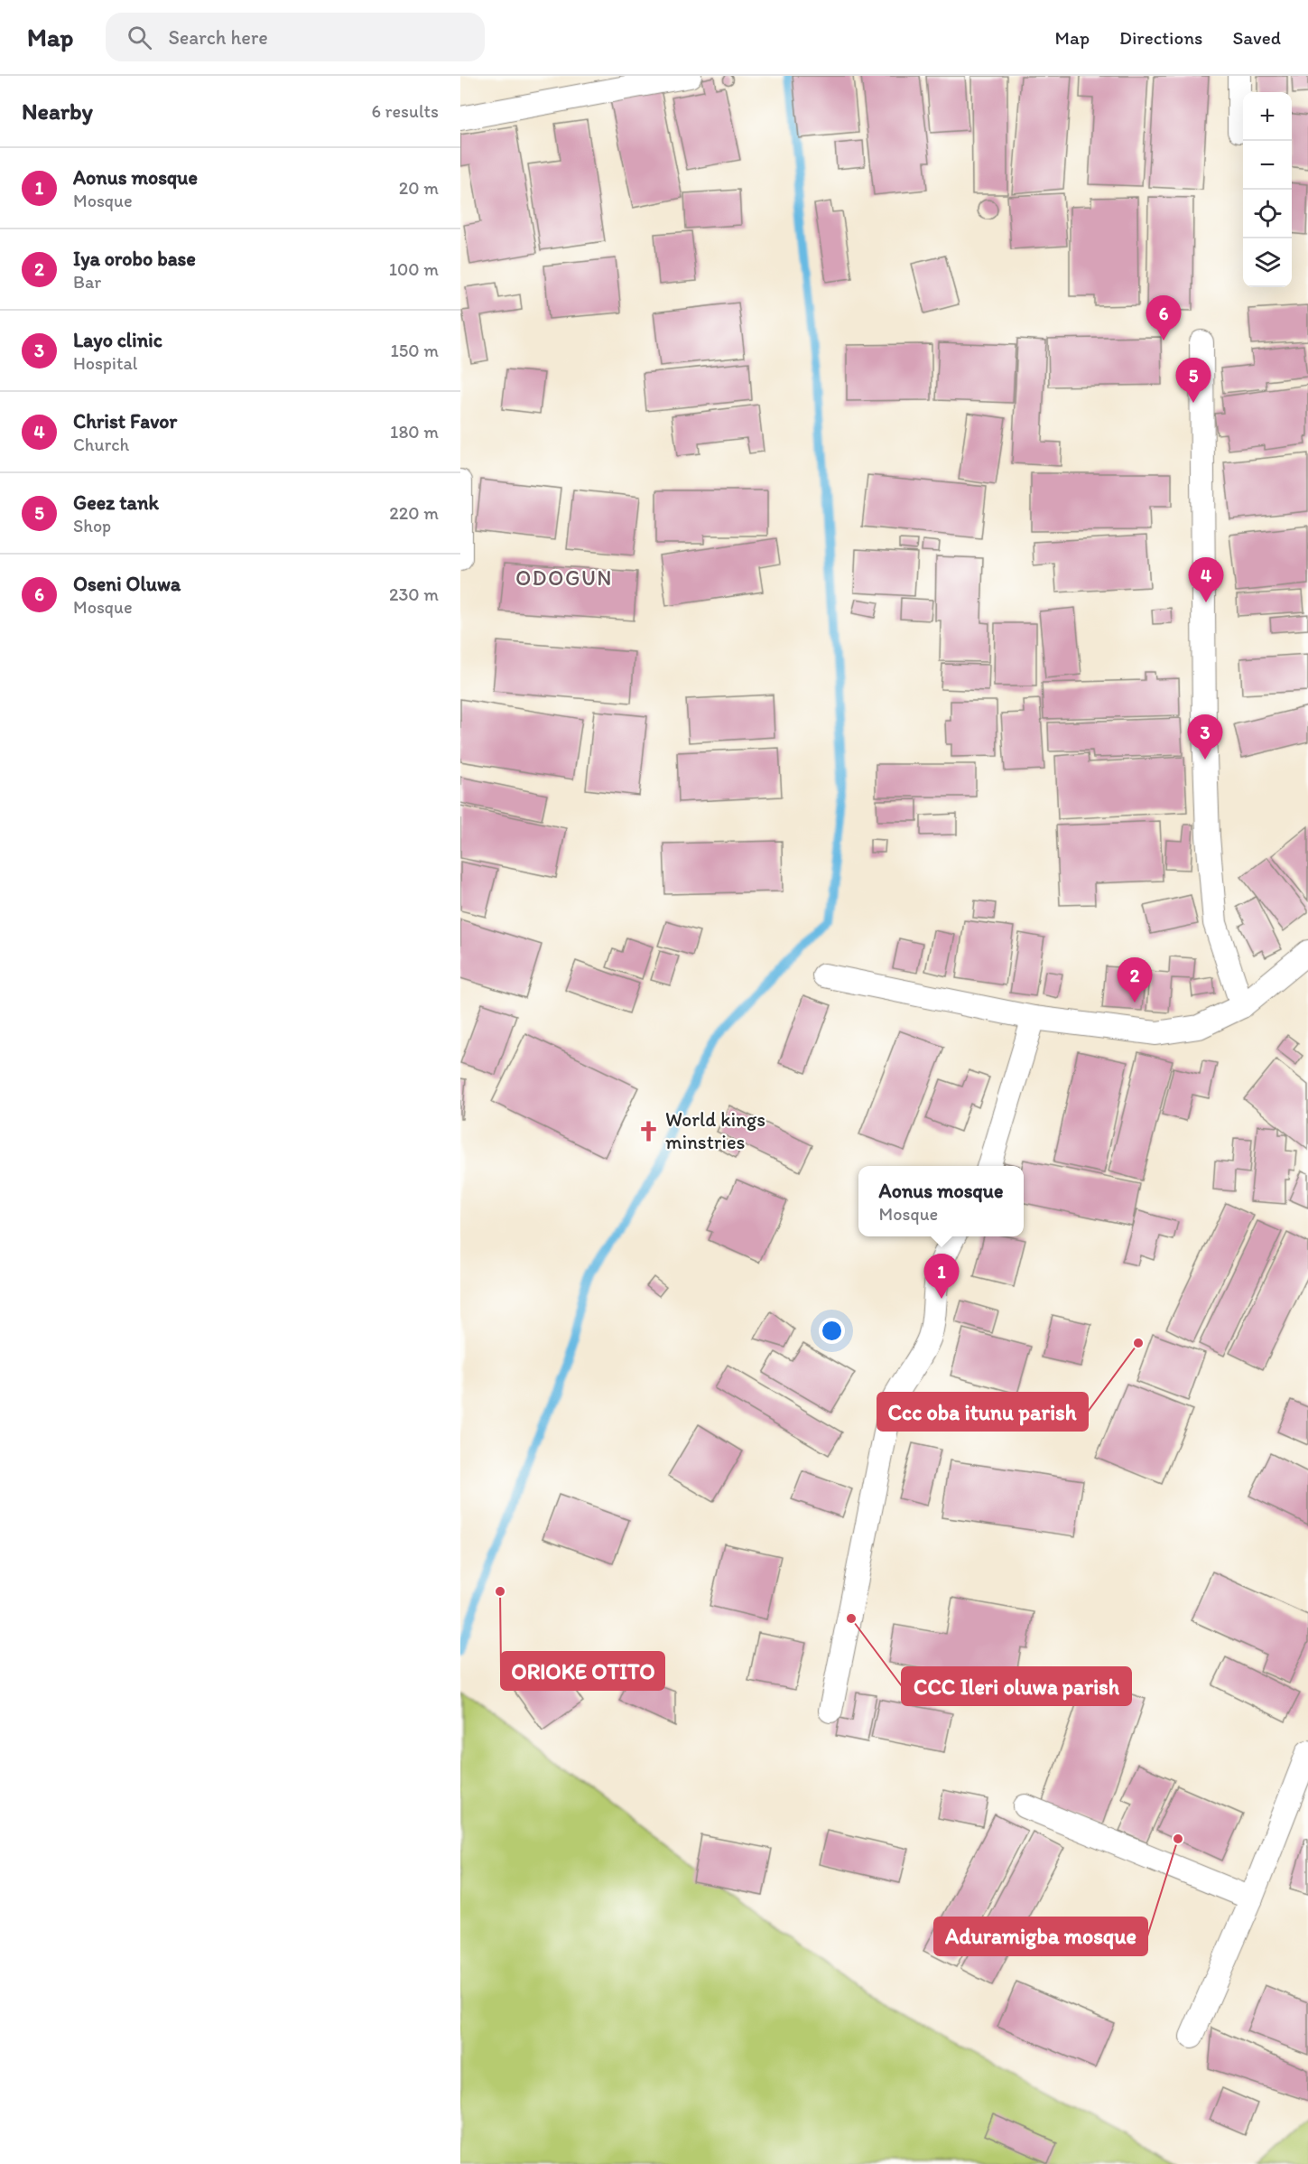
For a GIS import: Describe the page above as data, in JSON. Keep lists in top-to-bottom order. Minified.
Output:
{"districts":["ODOGUN"],"places":{"church":["World kings minstries"],"other":["Ccc oba itunu parish","ORIOKE OTITO","CCC Ileri oluwa parish","Aduramigba mosque"]},"page":{"header":"Map","search":"Search here","nav":["Map","Directions","Saved"],"heading":["Nearby","6 results"],"map_buttons":["+","−"],"list":[{"mark":"1","name":"Aonus mosque","note":"Mosque","value":"20 m"},{"mark":"2","name":"Iya orobo base","note":"Bar","value":"100 m"},{"mark":"3","name":"Layo clinic","note":"Hospital","value":"150 m"},{"mark":"4","name":"Christ Favor","note":"Church","value":"180 m"},{"mark":"5","name":"Geez tank","note":"Shop","value":"220 m"},{"mark":"6","name":"Oseni Oluwa","note":"Mosque","value":"230 m"}],"pins":["6","5","4","3","2","1"],"popup":["Aonus mosque","Mosque"]}}
